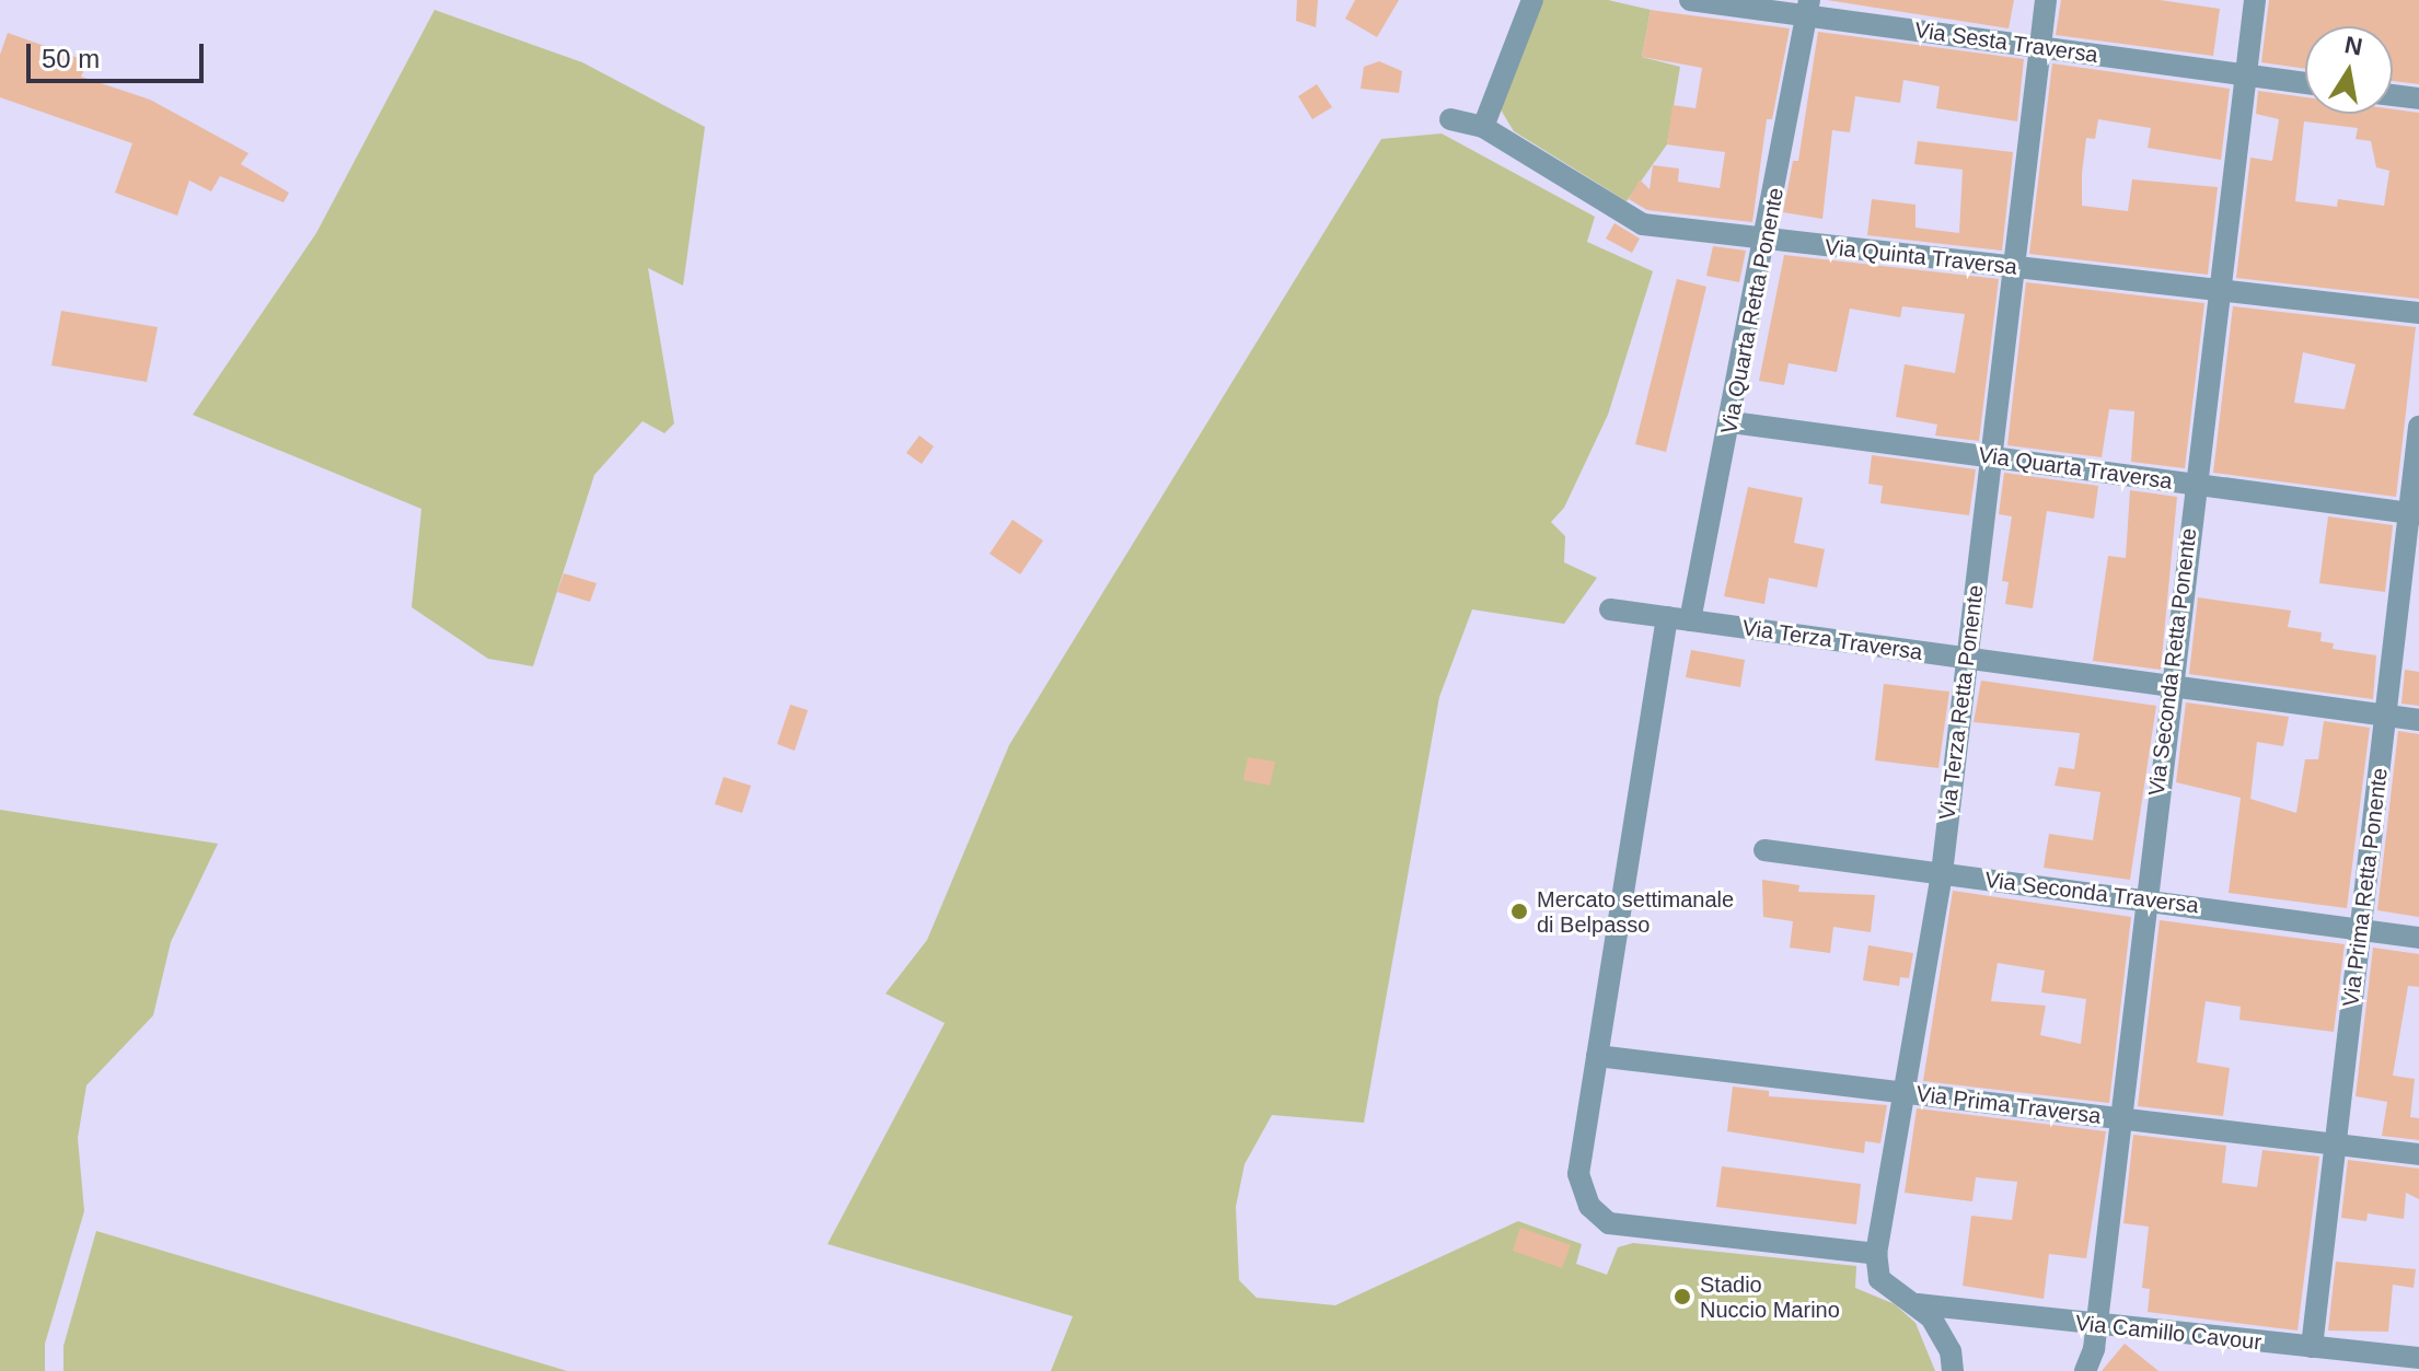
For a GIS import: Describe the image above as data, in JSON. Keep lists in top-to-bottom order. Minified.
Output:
{"streets":{"street":["Via Sesta Traversa","Via Quinta Traversa","Via Quarta Retta Ponente","Via Quarta Traversa","Via Terza Traversa","Via Seconda Retta Ponente","Via Terza Retta Ponente","Via Prima Retta Ponente","Via Seconda Traversa","Via Prima Traversa","Via Camillo Cavour"]},"crossings":[["Via Sesta Traversa","Via Quarta Retta Ponente"],["Via Sesta Traversa","Via Seconda Retta Ponente"],["Via Sesta Traversa","Via Terza Retta Ponente"],["Via Quinta Traversa","Via Quarta Retta Ponente"],["Via Quinta Traversa","Via Seconda Retta Ponente"],["Via Quinta Traversa","Via Terza Retta Ponente"],["Via Quarta Retta Ponente","Via Quarta Traversa"],["Via Quarta Retta Ponente","Via Terza Traversa"],["Via Quarta Retta Ponente","Via Terza Retta Ponente"],["Via Quarta Retta Ponente","Via Prima Traversa"],["Via Quarta Traversa","Via Seconda Retta Ponente"],["Via Quarta Traversa","Via Terza Retta Ponente"],["Via Quarta Traversa","Via Prima Retta Ponente"],["Via Terza Traversa","Via Seconda Retta Ponente"],["Via Terza Traversa","Via Terza Retta Ponente"],["Via Terza Traversa","Via Prima Retta Ponente"],["Via Seconda Retta Ponente","Via Seconda Traversa"],["Via Seconda Retta Ponente","Via Prima Traversa"],["Via Seconda Retta Ponente","Via Camillo Cavour"],["Via Terza Retta Ponente","Via Seconda Traversa"],["Via Terza Retta Ponente","Via Prima Traversa"],["Via Prima Retta Ponente","Via Seconda Traversa"],["Via Prima Retta Ponente","Via Prima Traversa"],["Via Prima Retta Ponente","Via Camillo Cavour"]],"places":["Mercato settimanale di Belpasso","Stadio Nuccio Marino"],"scale_bar":"50 m","north":"top"}
